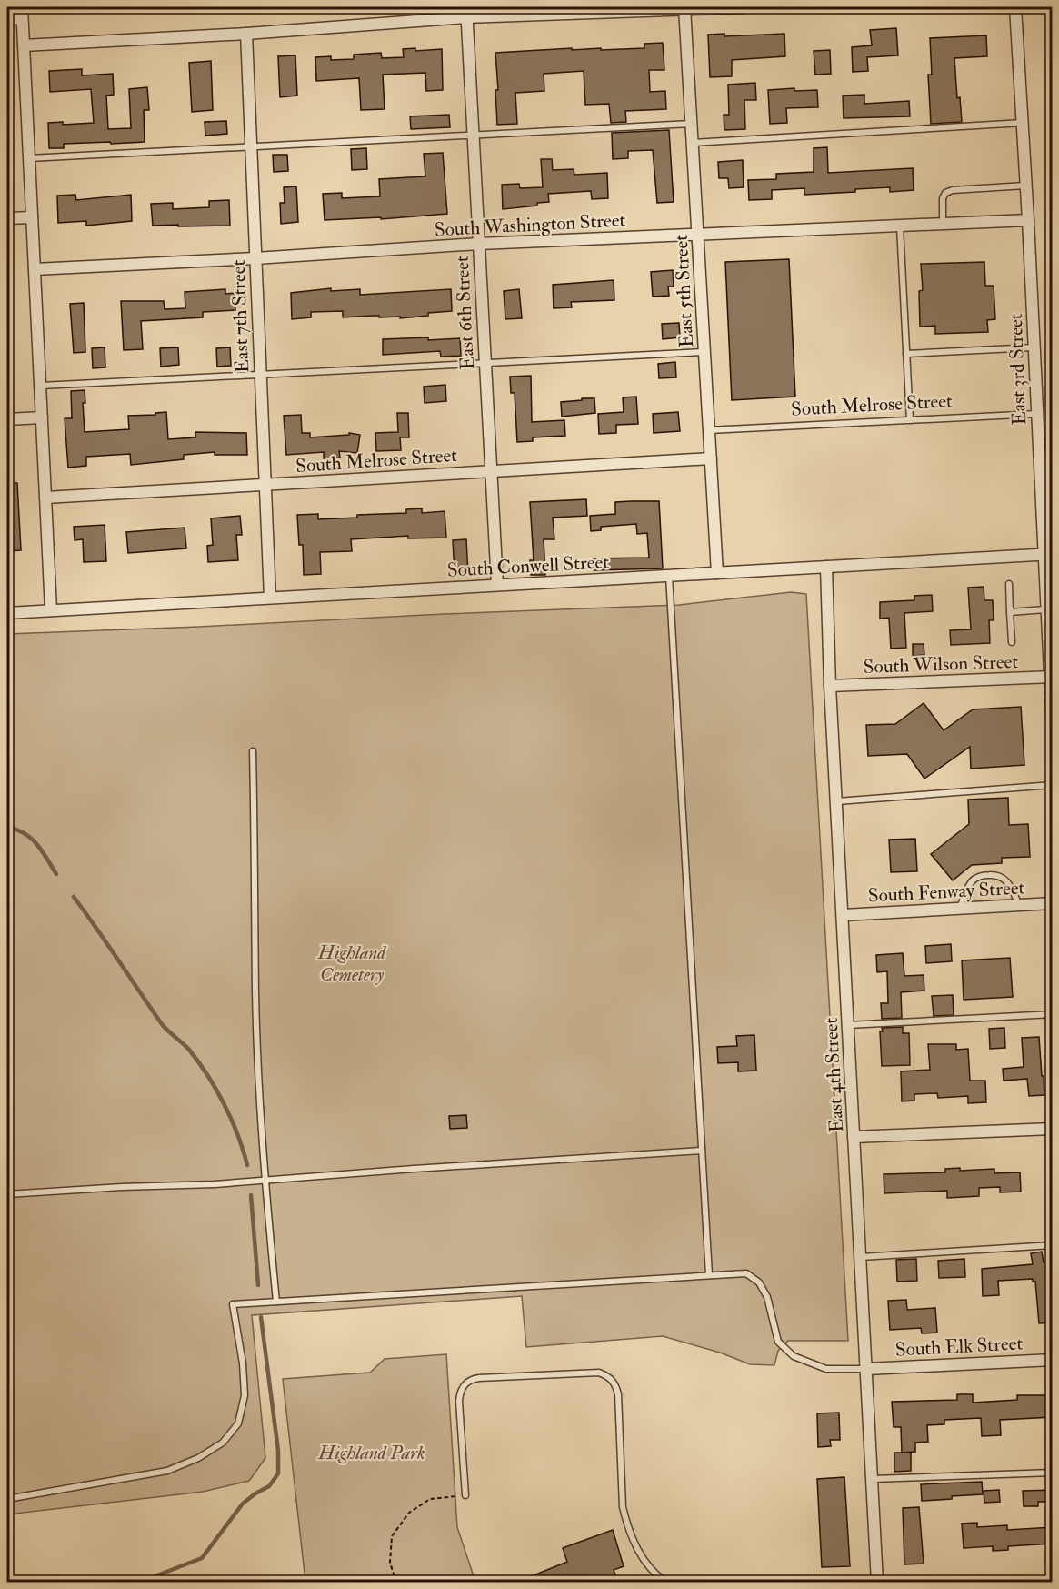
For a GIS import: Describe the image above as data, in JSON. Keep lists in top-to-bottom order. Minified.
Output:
{"streets":{"street":["South Washington Street","East 5th Street","East 6th Street","East 7th Street","East 3rd Street","South Melrose Street","South Conwell Street","South Wilson Street","South Fenway Street","East 4th Street","South Elk Street"]},"crossings":[["South Washington Street","East 5th Street"],["South Washington Street","East 6th Street"],["South Washington Street","East 7th Street"],["South Washington Street","East 3rd Street"],["East 5th Street","South Melrose Street"],["East 5th Street","South Conwell Street"],["East 6th Street","South Melrose Street"],["East 6th Street","South Conwell Street"],["East 7th Street","South Melrose Street"],["East 7th Street","South Conwell Street"],["East 3rd Street","South Melrose Street"],["East 3rd Street","South Conwell Street"],["East 3rd Street","South Wilson Street"],["South Conwell Street","East 4th Street"],["South Wilson Street","East 4th Street"],["South Fenway Street","East 4th Street"],["East 4th Street","South Elk Street"]],"parks":["Highland Cemetery","Highland Park"]}
